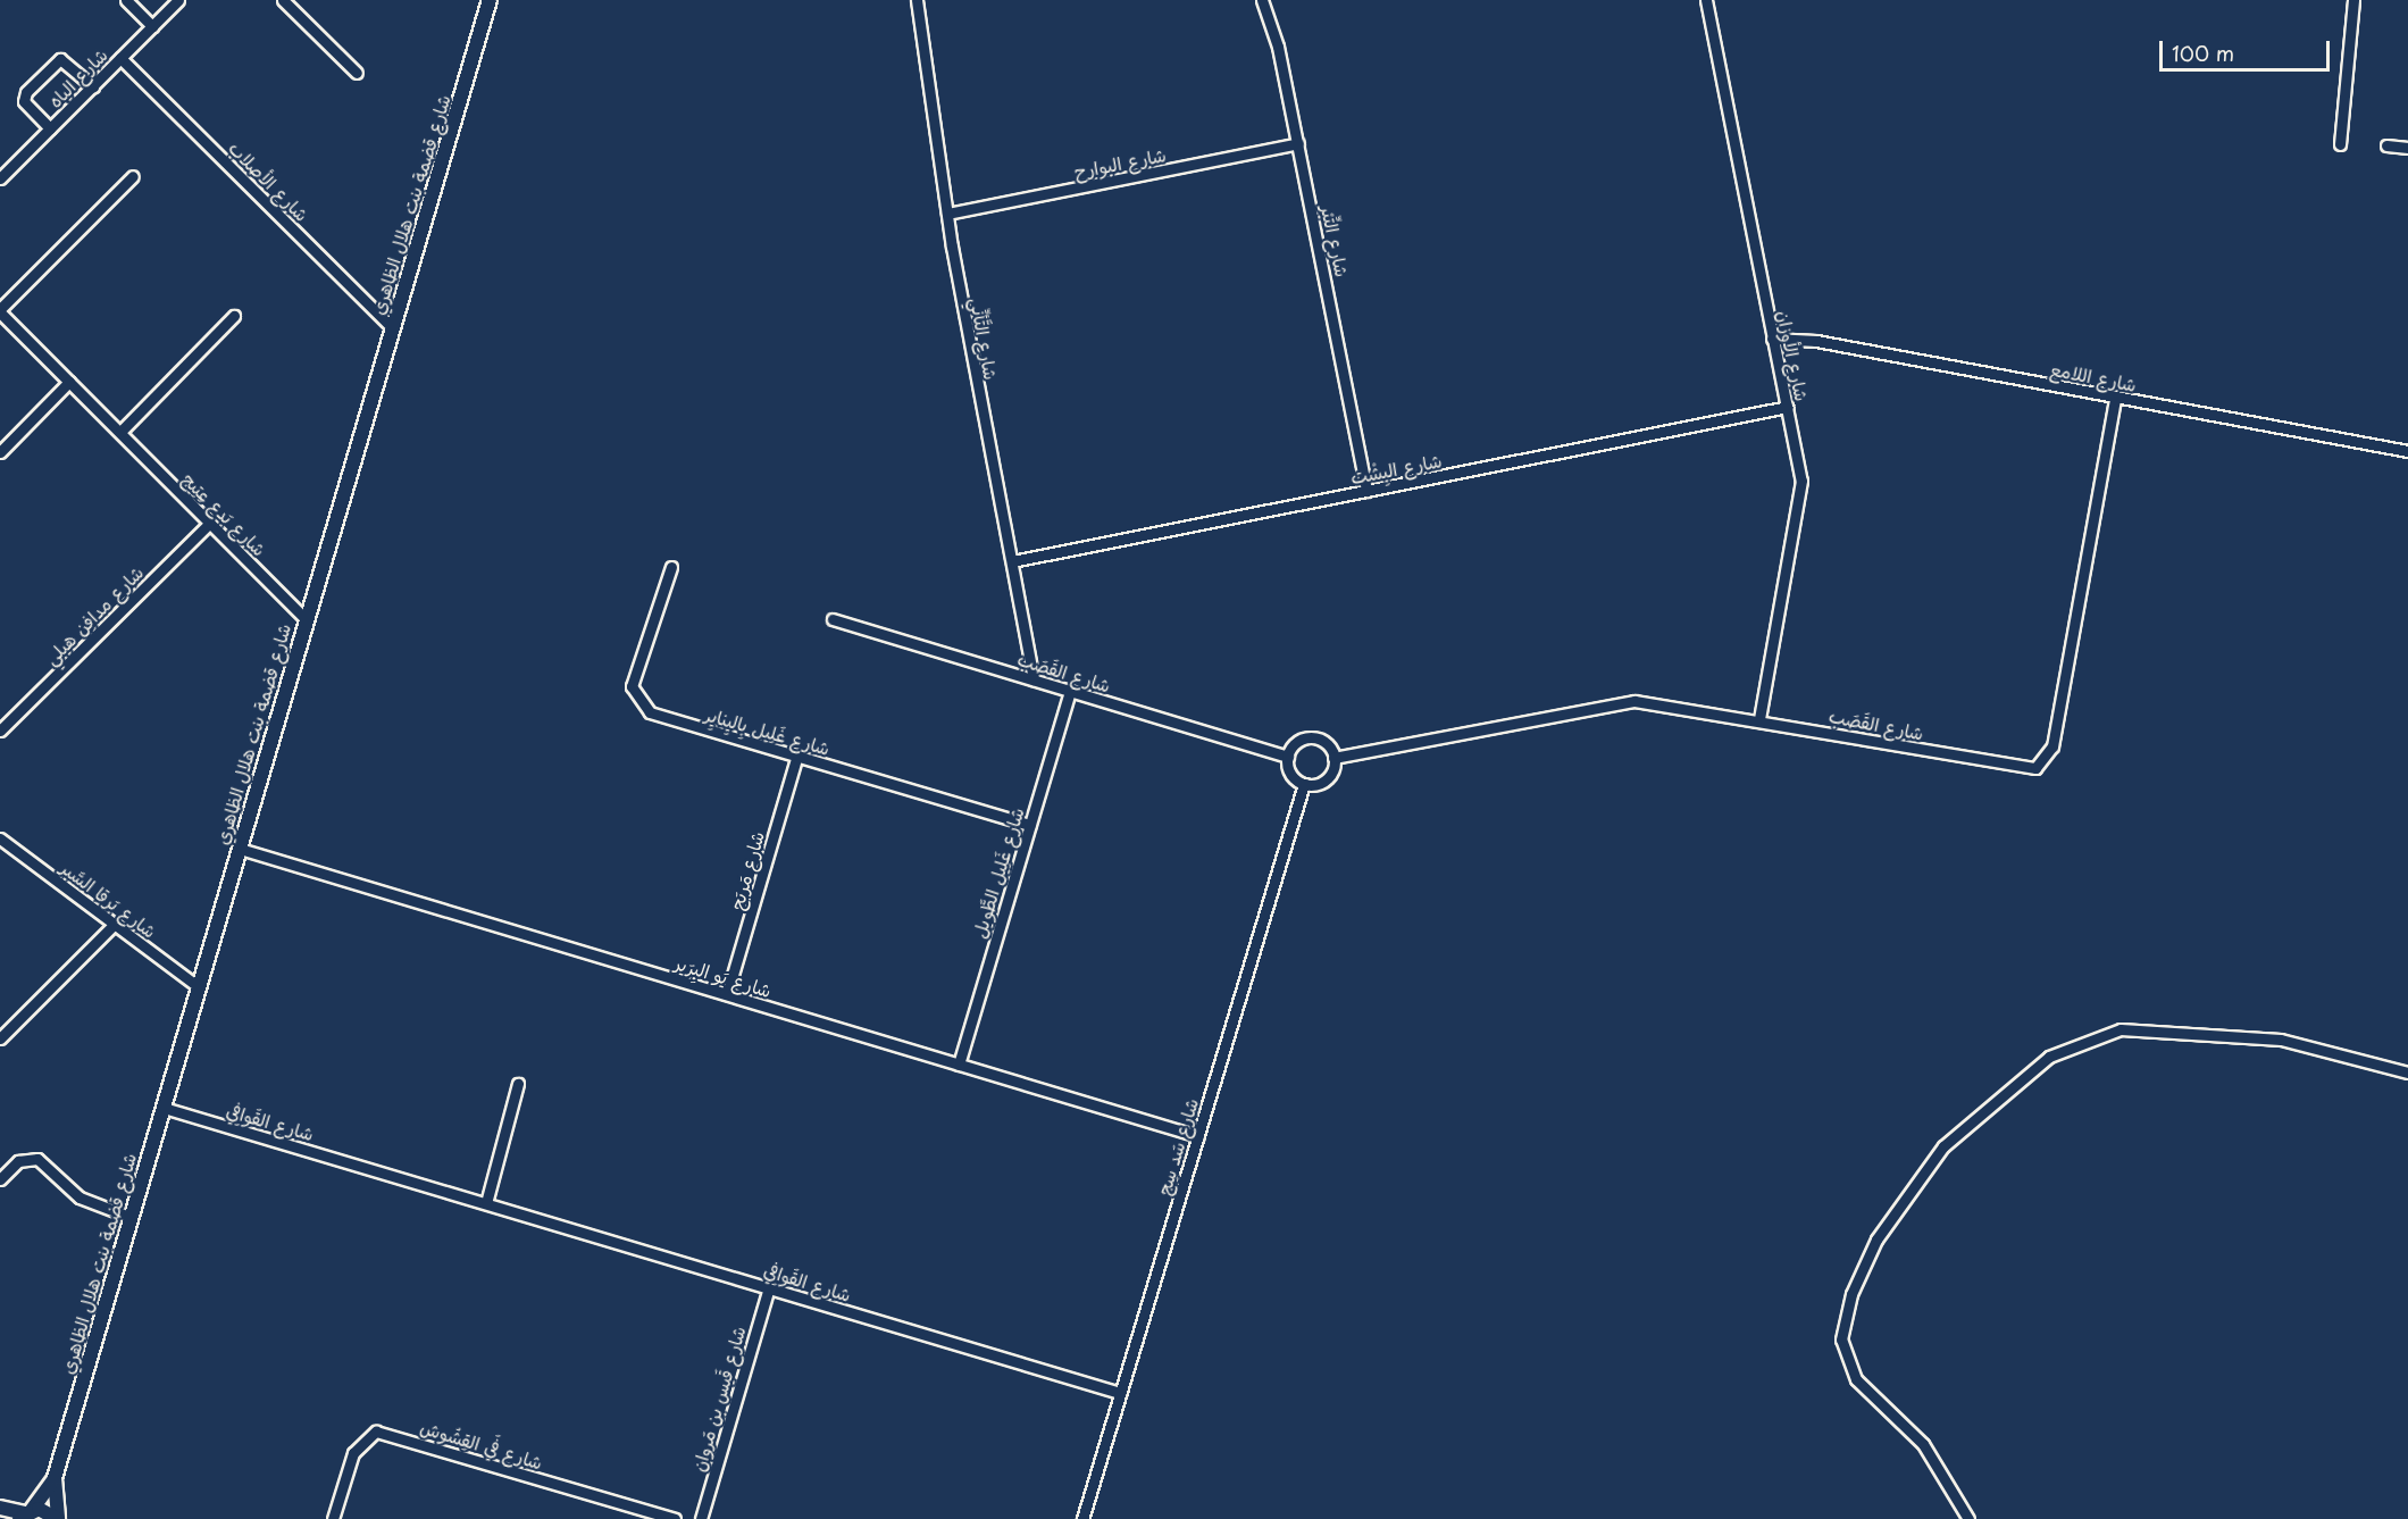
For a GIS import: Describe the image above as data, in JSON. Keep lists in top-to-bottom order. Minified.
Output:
{"streets":{"street":["شارع الياه","شارع البوارح","شارع الأصلاب","شارع قضمة بنت هلال الظاهري","شارع التِّبْر","شارع التَّأنِّي","شارع الأوزان","شارع اللامع","شارع البِشْت","شارع بَدع عِتِيج","شارع مدافِن هيلي","شارع القَصَب","شارع غَلِيل بِاليِنايِر","شارع مَربَح","شارع غَلِيل الطَّويل","شارع بَرقا السَّبر","شارع يَو البِرَير","شارع القَوافِي","شارع سَد سِج","شارع قَيس بن مَروان","شارع فَي القِشُوش"]},"crossings":[["شارع الياه","شارع الأصلاب"],["شارع البوارح","شارع التِّبْر"],["شارع البوارح","شارع التَّأنِّي"],["شارع الأصلاب","شارع قضمة بنت هلال الظاهري"],["شارع قضمة بنت هلال الظاهري","شارع بَدع عِتِيج"],["شارع قضمة بنت هلال الظاهري","شارع بَرقا السَّبر"],["شارع قضمة بنت هلال الظاهري","شارع يَو البِرَير"],["شارع قضمة بنت هلال الظاهري","شارع القَوافِي"],["شارع التِّبْر","شارع البِشْت"],["شارع التَّأنِّي","شارع البِشْت"],["شارع التَّأنِّي","شارع القَصَب"],["شارع الأوزان","شارع اللامع"],["شارع الأوزان","شارع البِشْت"],["شارع الأوزان","شارع القَصَب"],["شارع اللامع","شارع القَصَب"],["شارع بَدع عِتِيج","شارع مدافِن هيلي"],["شارع القَصَب","شارع غَلِيل الطَّويل"],["شارع القَصَب","شارع سَد سِج"],["شارع غَلِيل بِاليِنايِر","شارع مَربَح"],["شارع غَلِيل بِاليِنايِر","شارع غَلِيل الطَّويل"],["شارع مَربَح","شارع يَو البِرَير"],["شارع غَلِيل الطَّويل","شارع يَو البِرَير"],["شارع يَو البِرَير","شارع سَد سِج"],["شارع القَوافِي","شارع سَد سِج"],["شارع القَوافِي","شارع قَيس بن مَروان"]],"scale_bar":"100 m"}
